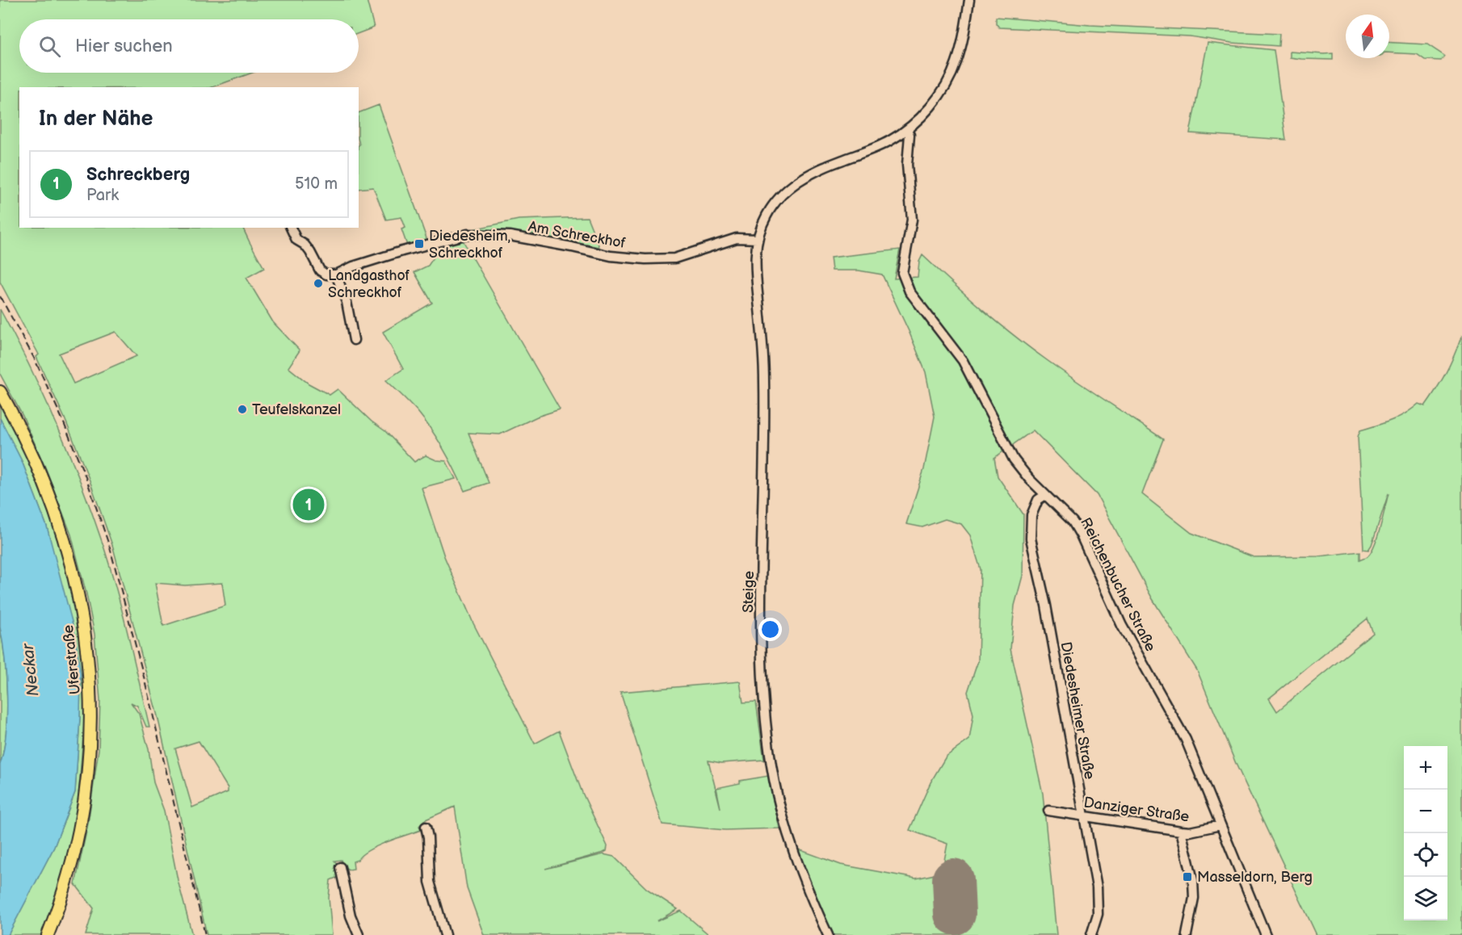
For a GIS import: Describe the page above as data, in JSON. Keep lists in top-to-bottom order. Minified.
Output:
{"streets":{"main road":["Uferstraße"],"street":["Am Schreckhof","Reichenbucher Straße","Steige","Diedesheimer Straße","Danziger Straße"]},"crossings":[["Am Schreckhof","Steige"],["Reichenbucher Straße","Steige"],["Reichenbucher Straße","Diedesheimer Straße"],["Reichenbucher Straße","Danziger Straße"],["Diedesheimer Straße","Danziger Straße"]],"water":["Neckar"],"places":{"transit":["Diedesheim, Schreckhof","Masseldorn, Berg"],"other":["Landgasthof Schreckhof","Teufelskanzel"]},"north":"top","page":{"search":"Hier suchen","heading":"In der Nähe","list":[{"mark":"1","name":"Schreckberg","note":"Park","value":"510 m"}],"pins":"1","map_buttons":["+","−"]}}
